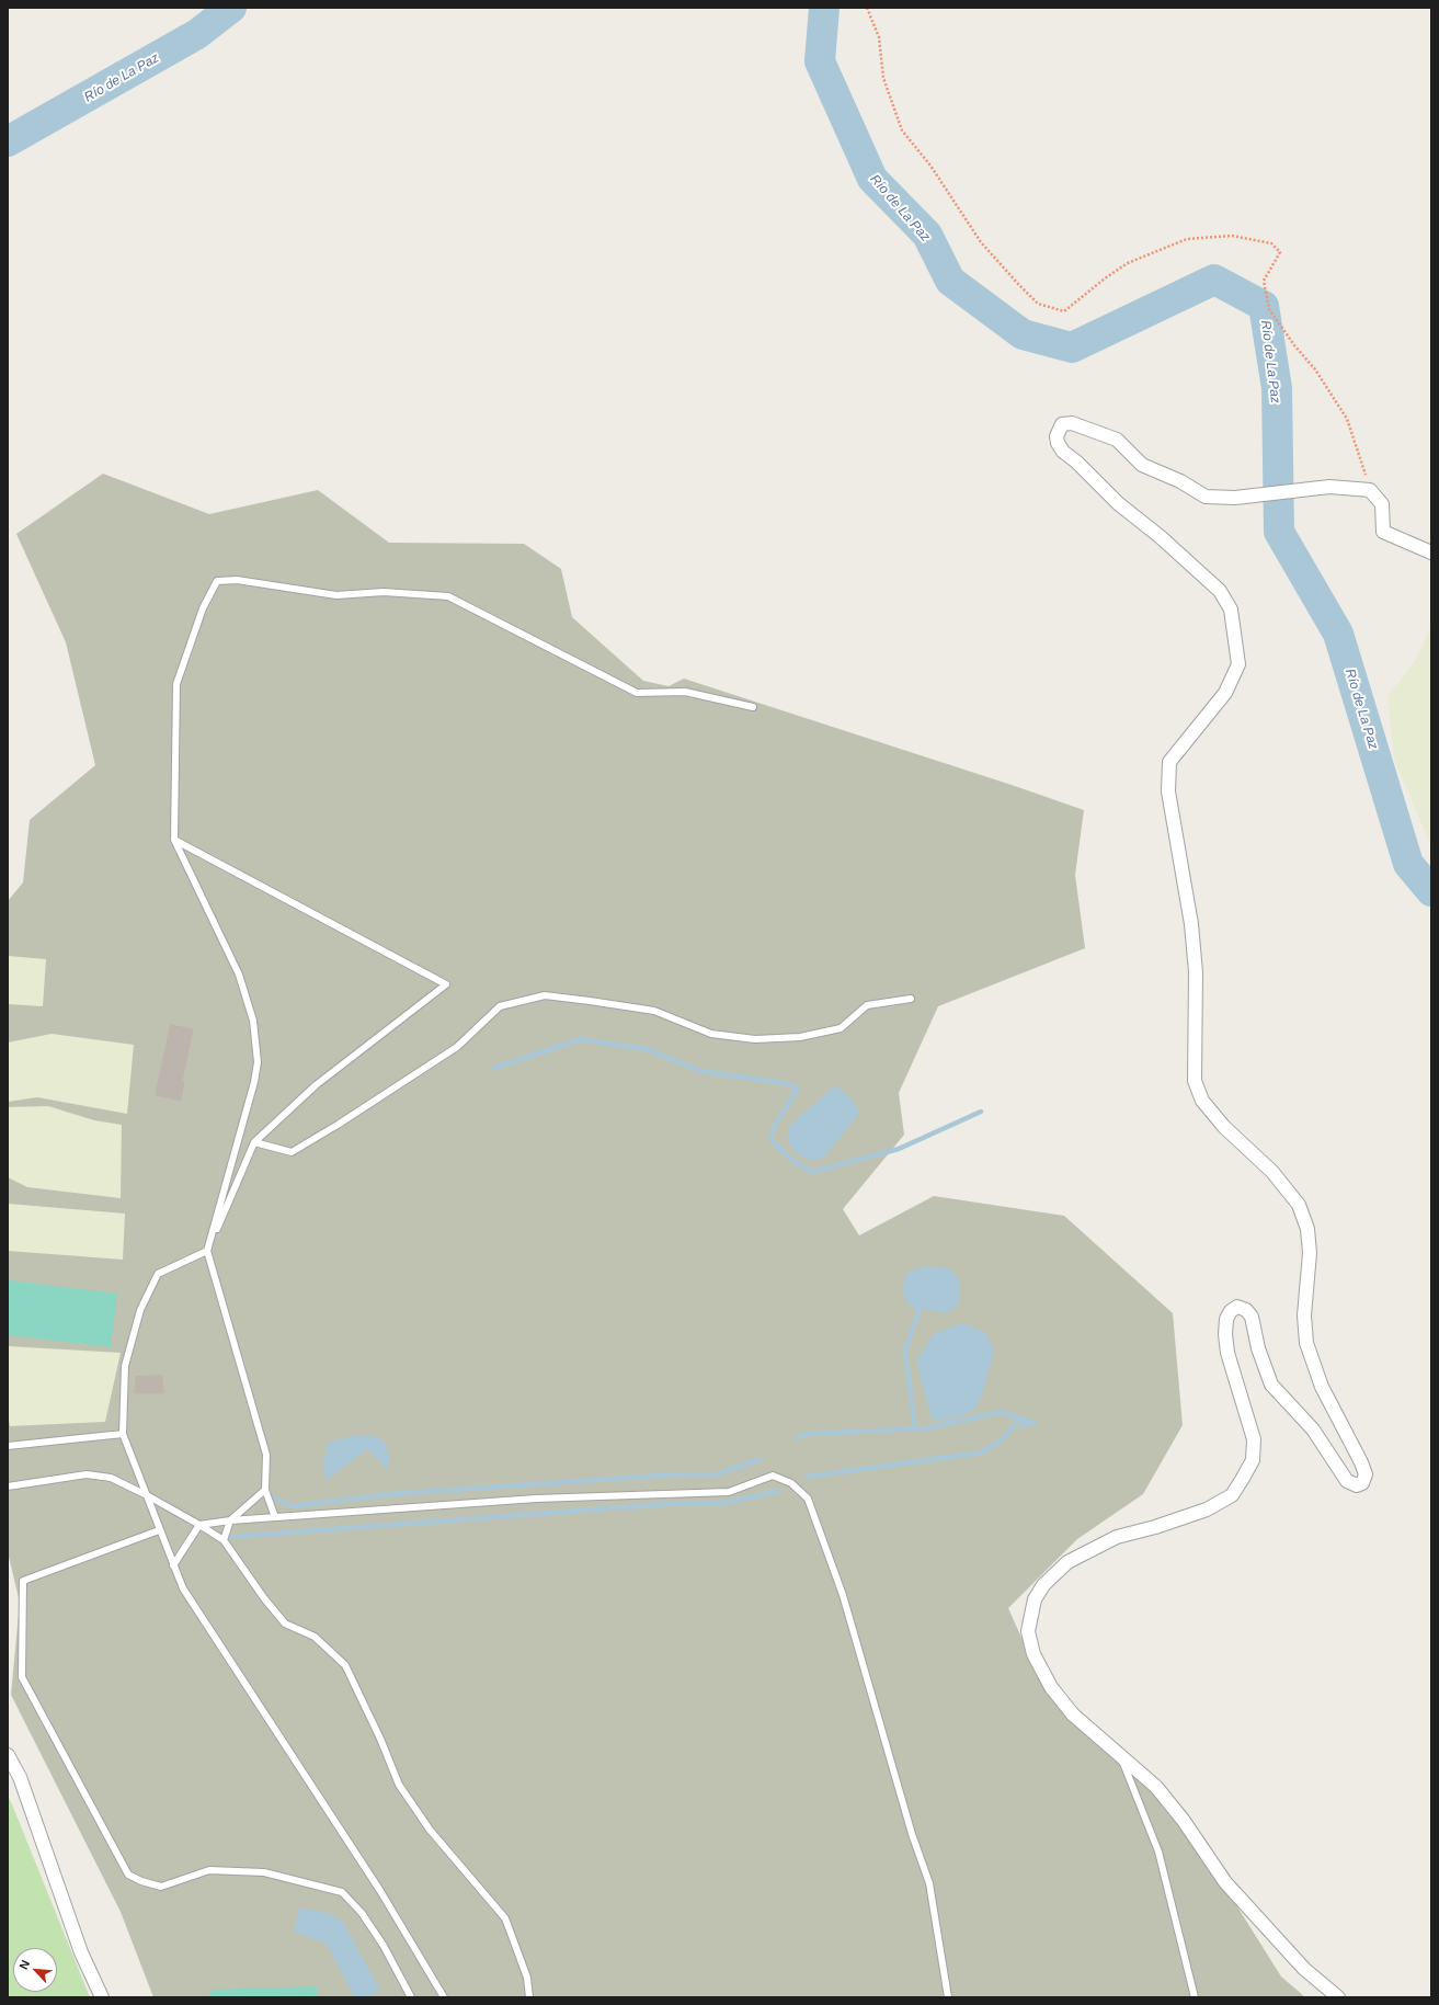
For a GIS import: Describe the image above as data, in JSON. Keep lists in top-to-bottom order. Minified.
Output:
{"water":["Río de La Paz"],"north":"top left"}
